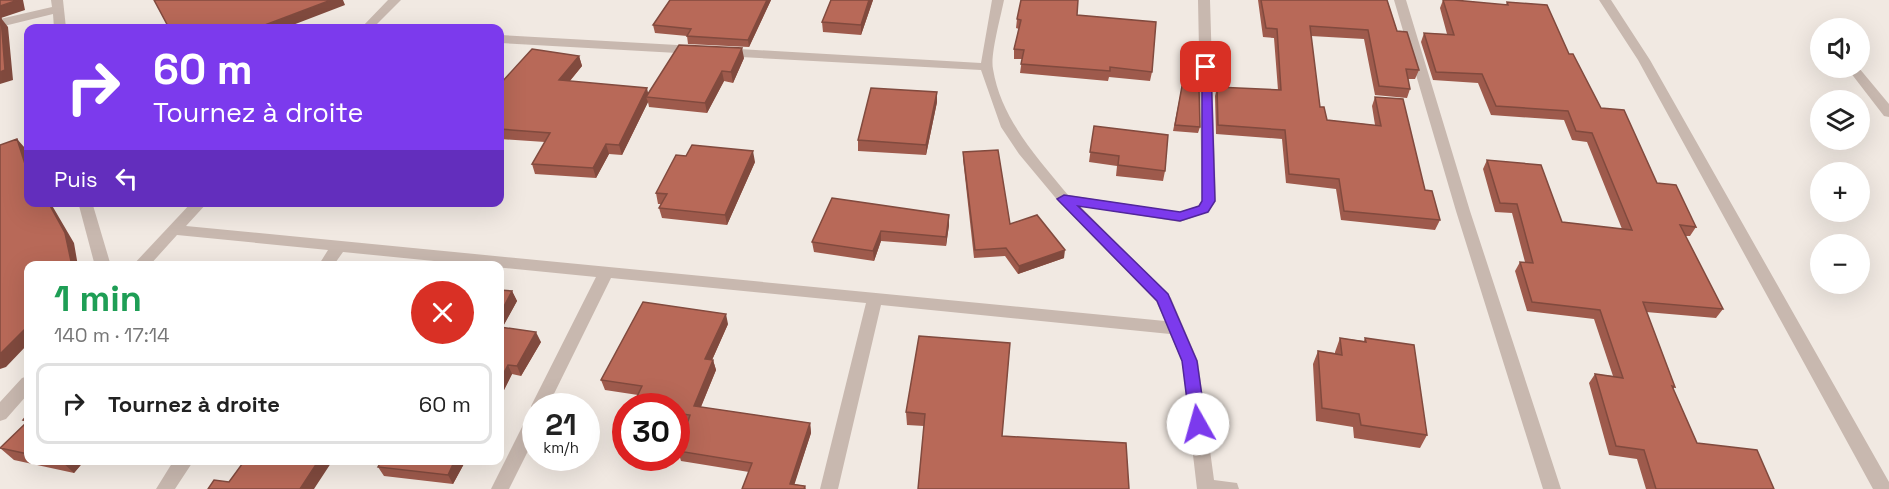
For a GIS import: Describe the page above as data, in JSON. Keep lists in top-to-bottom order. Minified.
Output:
{"page":{"map_buttons":["+","−"],"turn":["60 m","Tournez à droite"],"then":"Puis","heading":["1 min","140 m · 17:14"],"list":[{"name":"Tournez à droite","value":"60 m"}],"speed":"21 km/h","limit":"30"}}
